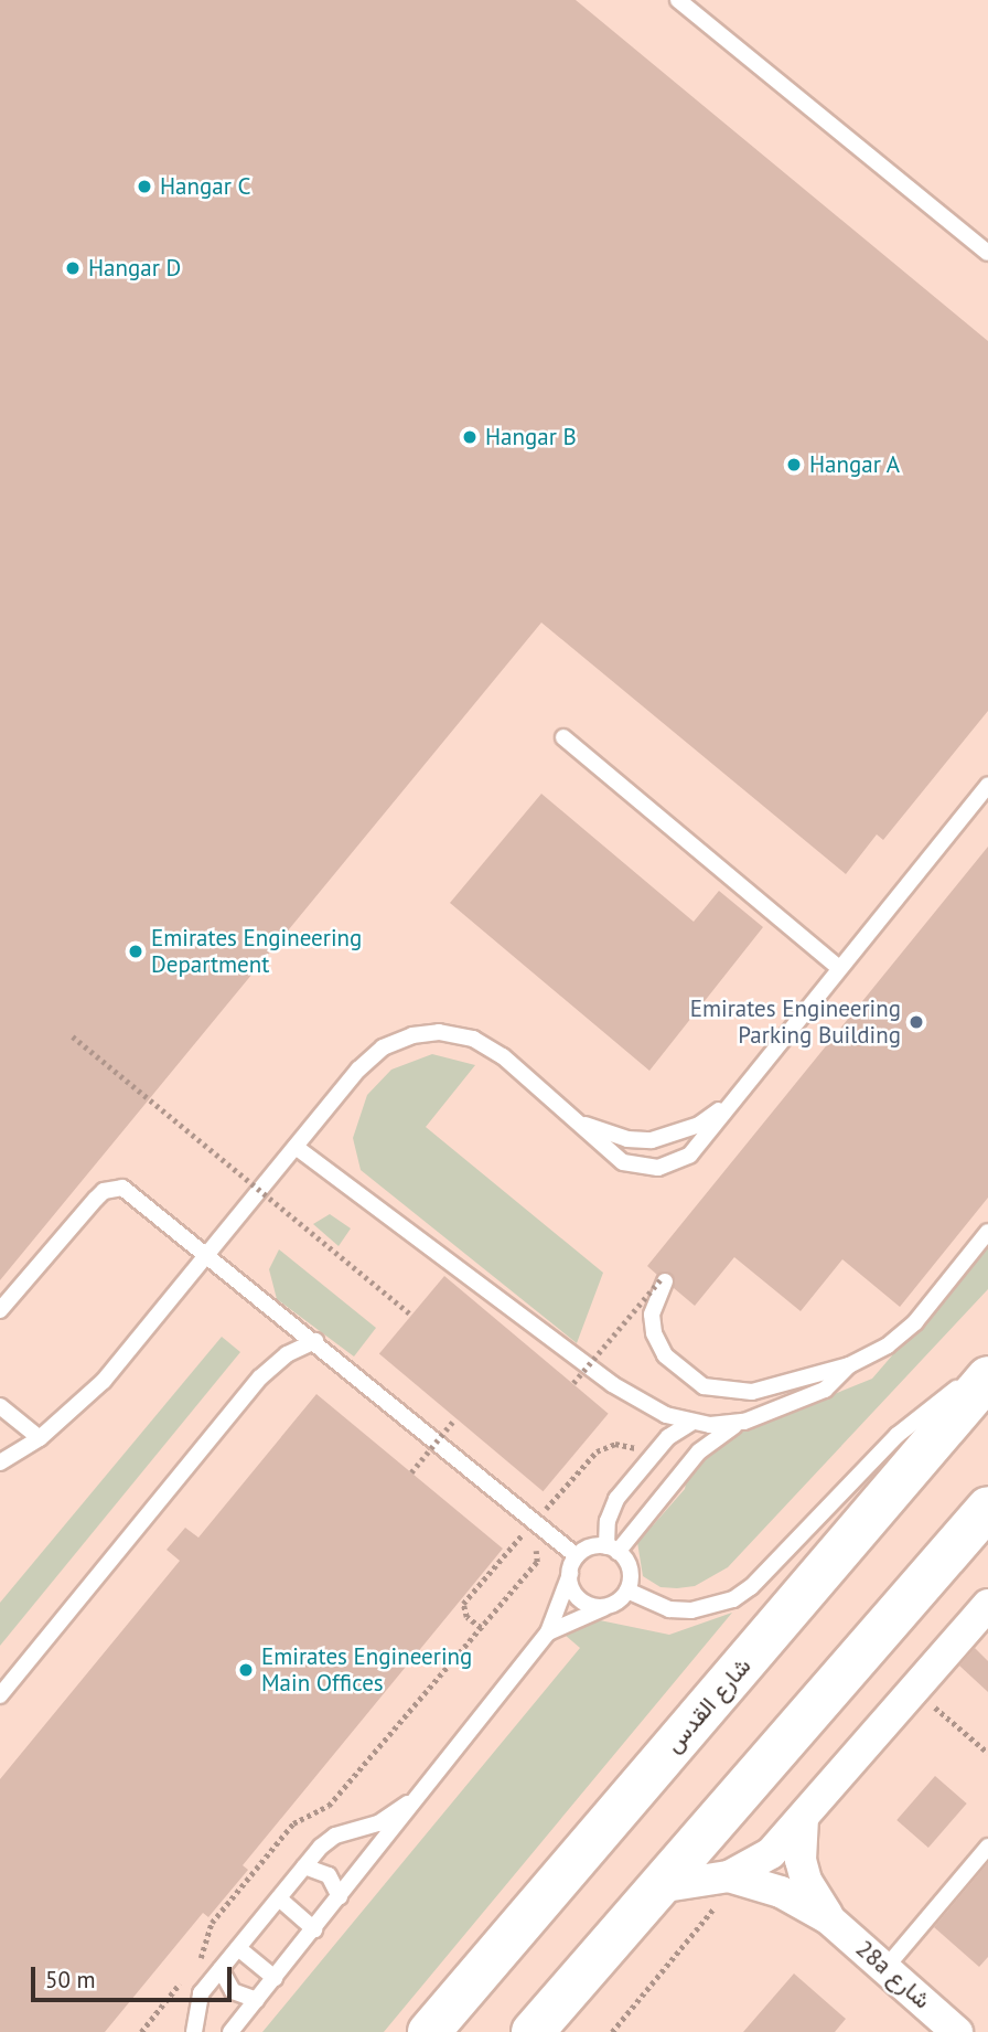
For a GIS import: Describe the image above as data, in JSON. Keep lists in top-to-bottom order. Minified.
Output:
{"streets":{"main road":["شارع القدس"],"street":["28a شارع"]},"places":["Hangar C","Hangar D","Hangar B","Hangar A","Emirates Engineering Department","Emirates Engineering Parking Building","Emirates Engineering Main Offices"],"scale_bar":"50 m"}
